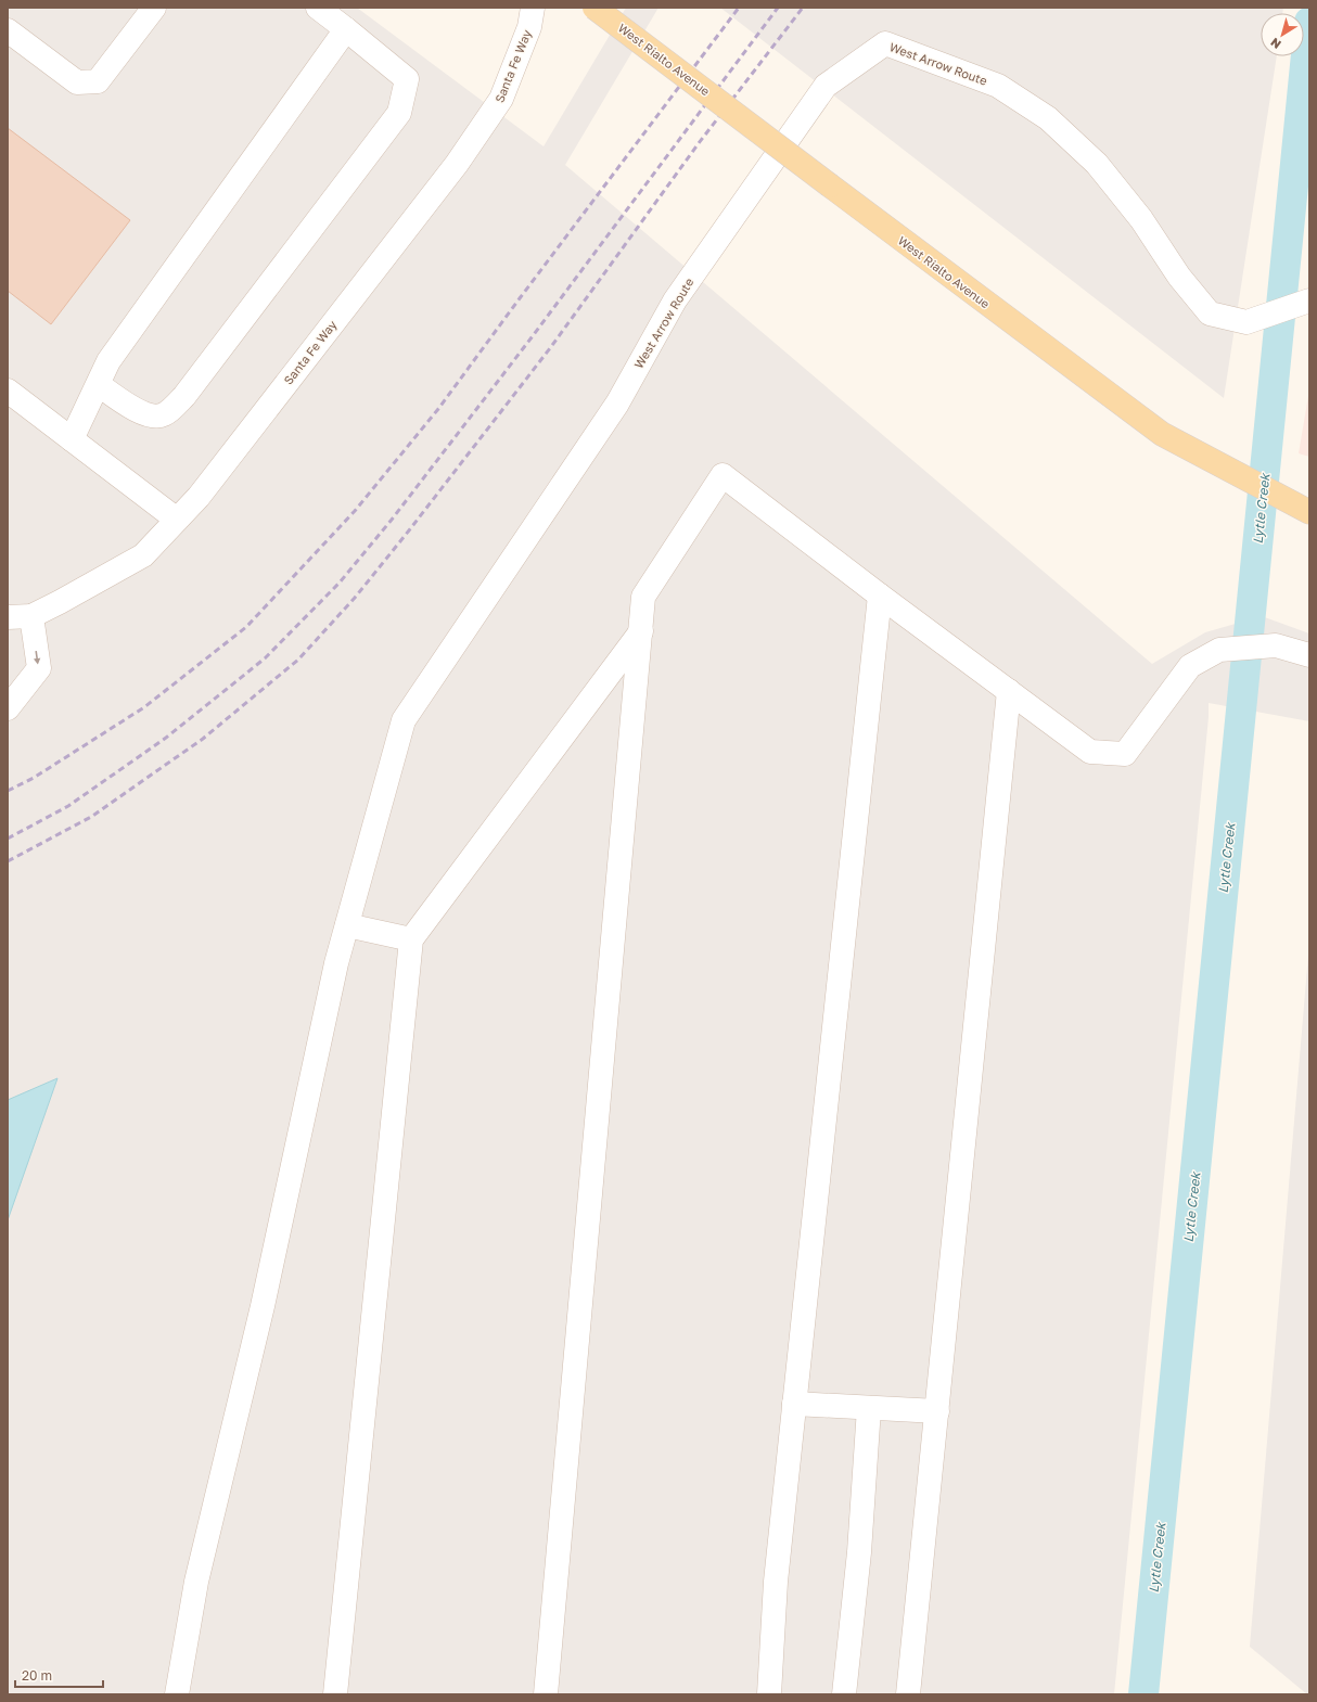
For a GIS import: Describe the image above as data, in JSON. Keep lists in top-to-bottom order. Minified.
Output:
{"streets":{"main road":["West Rialto Avenue"],"street":["West Arrow Route","Santa Fe Way"]},"water":["Lytle Creek"],"scale_bar":"20 m","north":"bottom left"}
